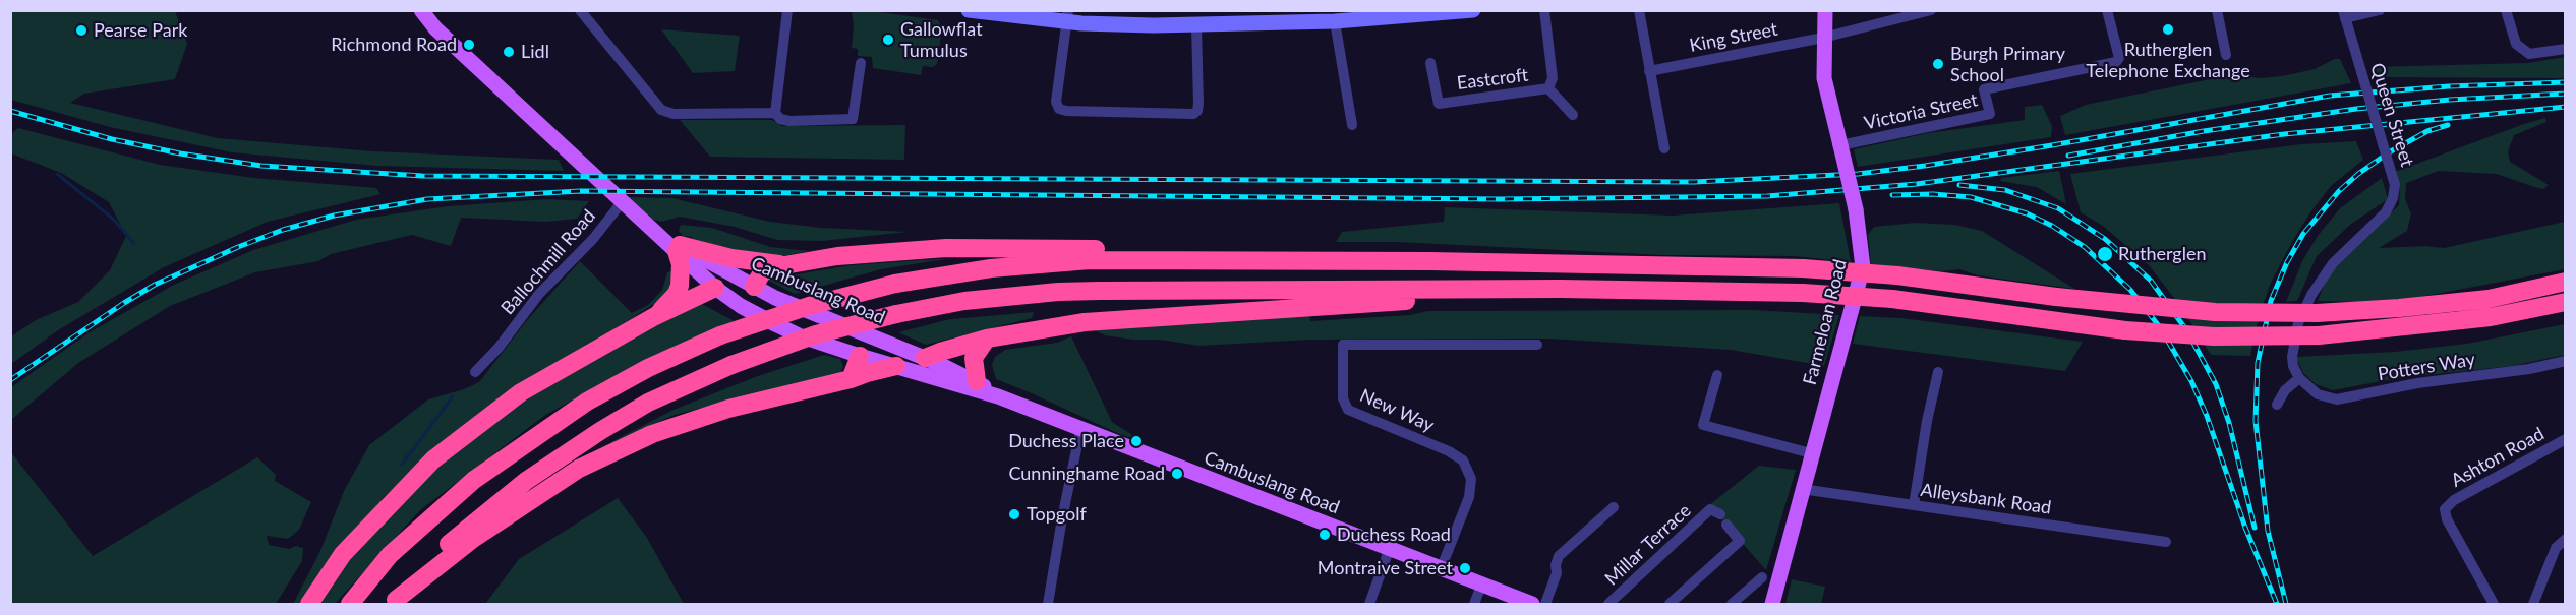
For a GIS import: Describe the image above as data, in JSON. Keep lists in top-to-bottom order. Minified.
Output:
{"streets":{"main road":["Cambuslang Road","Farmeloan Road"],"street":["King Street","Eastcroft","Victoria Street","Queen Street","Ballochmill Road","Potters Way","New Way","Ashton Road","Alleysbank Road","Millar Terrace"]},"crossings":[["King Street","Farmeloan Road"],["Victoria Street","Farmeloan Road"],["Queen Street","Potters Way"],["Ballochmill Road","Cambuslang Road"],["Cambuslang Road","New Way"],["Farmeloan Road","Alleysbank Road"]],"places":["Rutherglen Telephone Exchange","Pearse Park","Gallowflat Tumulus","Richmond Road","Lidl","Burgh Primary School","Rutherglen","Duchess Place","Cunninghame Road","Topgolf","Duchess Road","Montraive Street"]}
